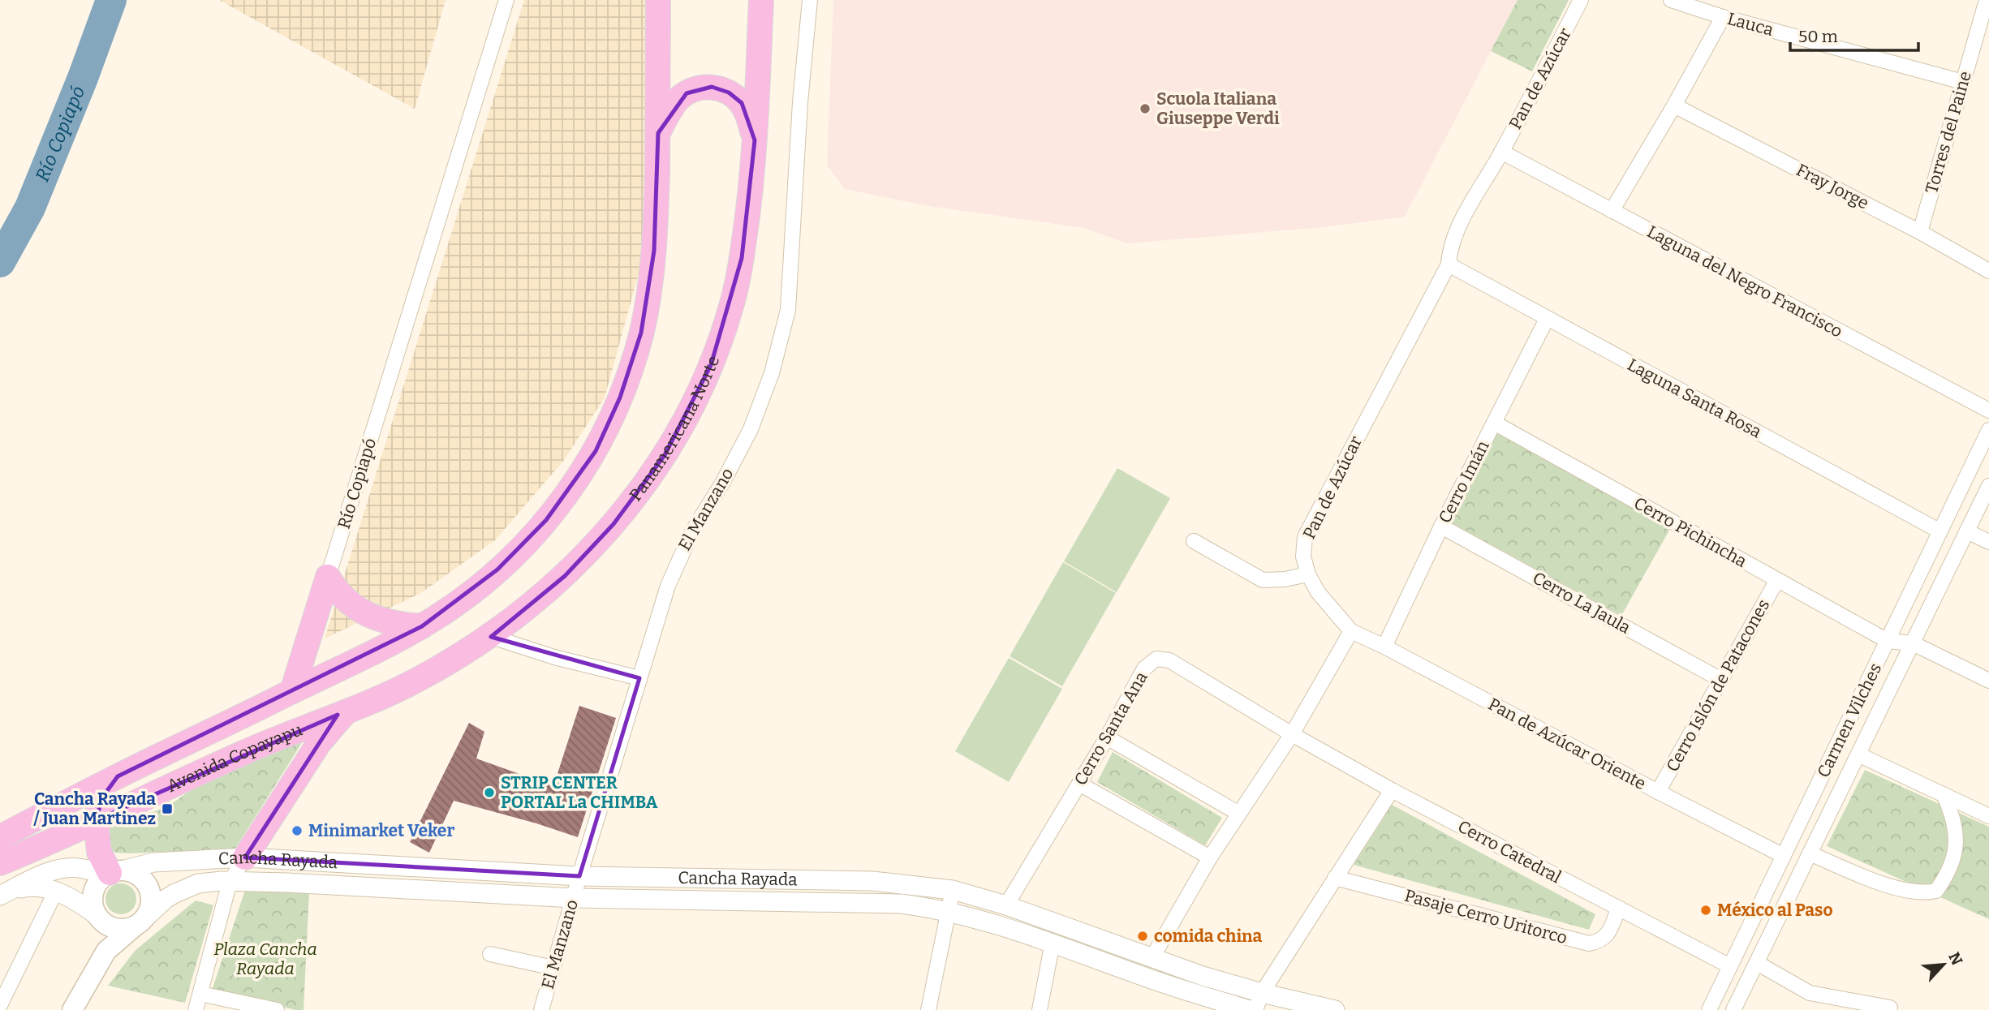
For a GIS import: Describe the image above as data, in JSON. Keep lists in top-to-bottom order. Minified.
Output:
{"streets":{"highway":["Panamericana Norte","Avenida Copayapu"],"street":["Lauca","Pan de Azúcar","Torres del Paine","Fray Jorge","Laguna del Negro Francisco","Laguna Santa Rosa","Cerro Imán","Río Copiapó","El Manzano","Cerro Pichincha","Cerro La Jaula","Cerro Islón de Patacones","Carmen Vilches","Cerro Santa Ana","Pan de Azúcar Oriente","Cerro Catedral","Cancha Rayada","Pasaje Cerro Uritorco"]},"crossings":[["Lauca","Torres del Paine"],["Pan de Azúcar","Laguna del Negro Francisco"],["Pan de Azúcar","Laguna Santa Rosa"],["Pan de Azúcar","Pan de Azúcar Oriente"],["Torres del Paine","Fray Jorge"],["Laguna Santa Rosa","Cerro Imán"],["Laguna Santa Rosa","Carmen Vilches"],["Panamericana Norte","Avenida Copayapu"],["Cerro Imán","Cerro Pichincha"],["Cerro Imán","Cerro La Jaula"],["Cerro Imán","Pan de Azúcar Oriente"],["El Manzano","Cancha Rayada"],["Cerro Pichincha","Cerro Islón de Patacones"],["Cerro Pichincha","Carmen Vilches"],["Cerro La Jaula","Cerro Islón de Patacones"],["Cerro Islón de Patacones","Pan de Azúcar Oriente"],["Carmen Vilches","Pan de Azúcar Oriente"],["Carmen Vilches","Cerro Catedral"],["Cerro Santa Ana","Cerro Catedral"],["Cerro Santa Ana","Cancha Rayada"],["Cerro Catedral","Pasaje Cerro Uritorco"]],"water":["Río Copiapó"],"parks":["Plaza Cancha Rayada"],"places":{"other":["Scuola Italiana Giuseppe Verdi","STRIP CENTER PORTAL La CHIMBA","Minimarket Veker","México al Paso","comida china"],"transit":["Cancha Rayada / Juan Martinez"]},"scale_bar":"50 m","north":"top right"}
